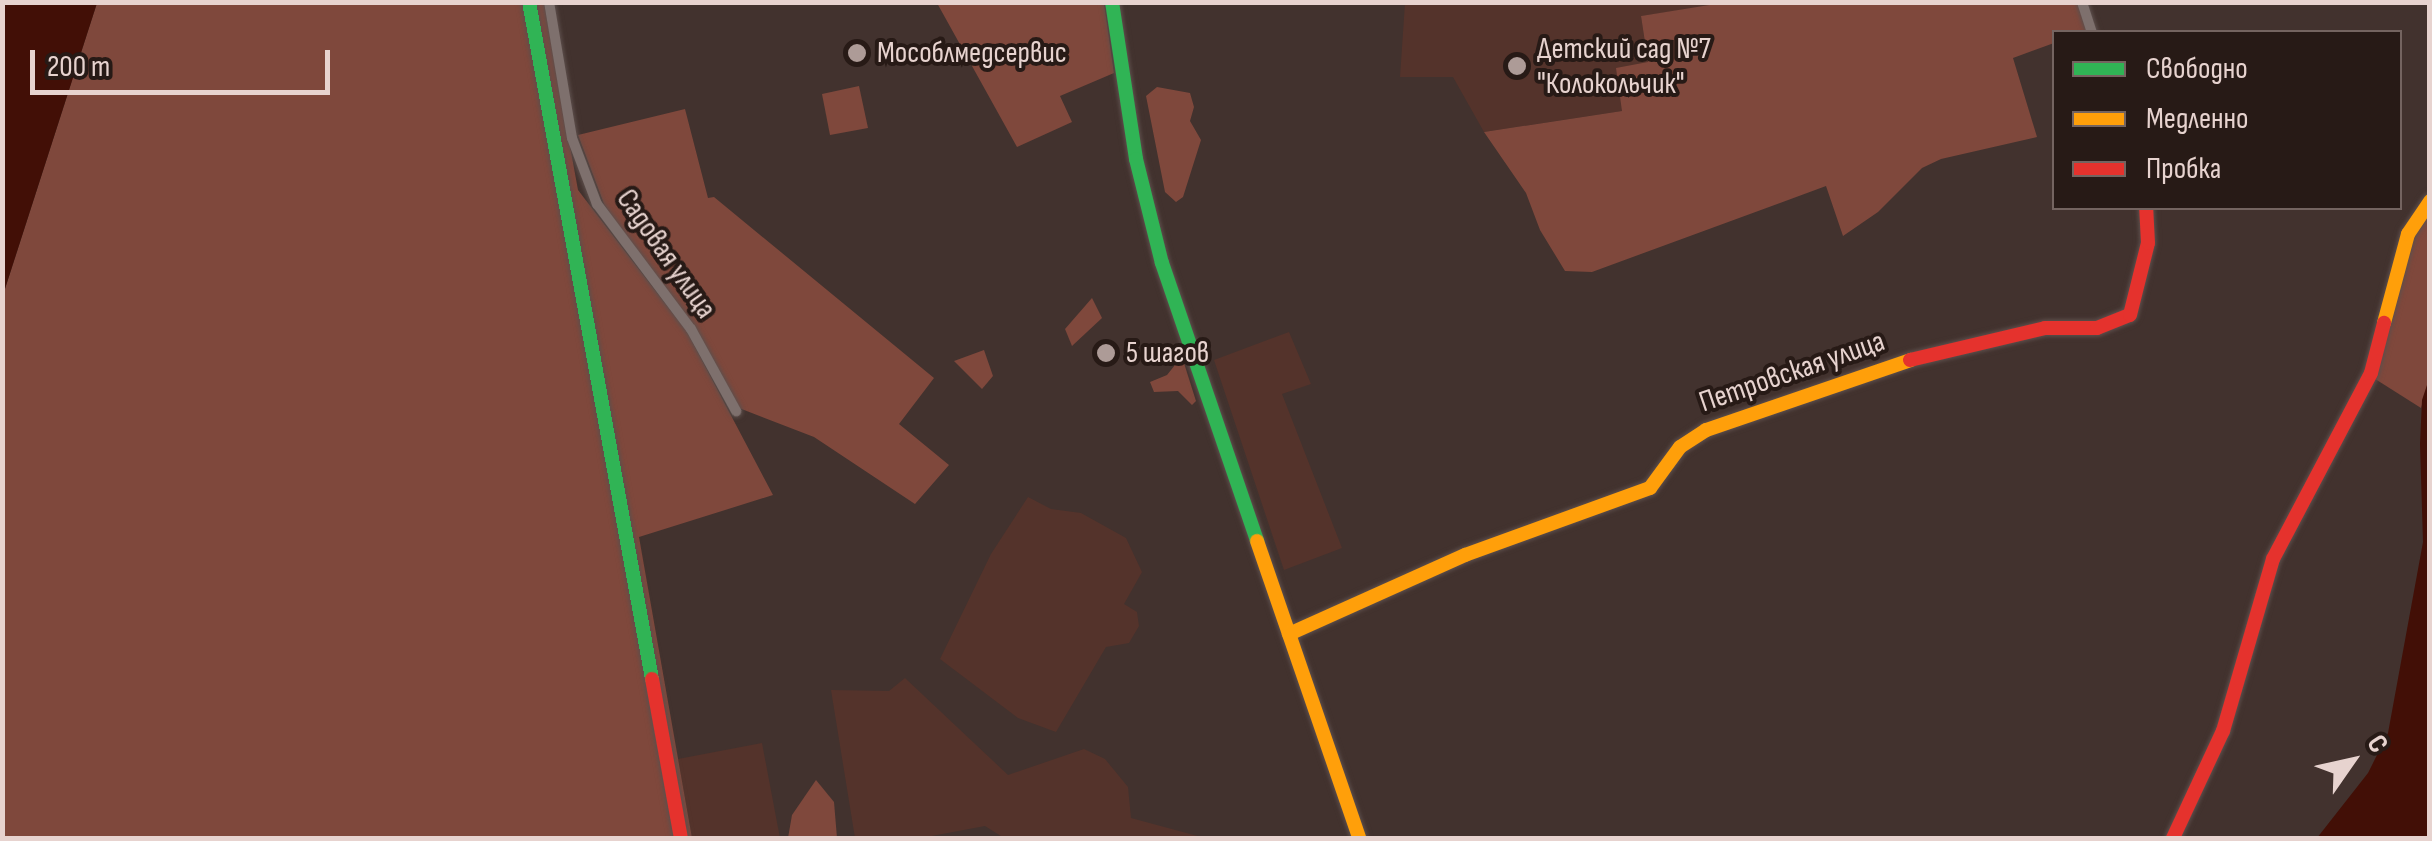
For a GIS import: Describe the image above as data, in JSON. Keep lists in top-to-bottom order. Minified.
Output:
{"streets":{"street":["Садовая улица","Петровская улица"]},"places":["Мособлмедсервис","Детский сад №7 \"Колокольчик\"","5 шагов"],"legend":["Свободно","Медленно","Пробка"],"scale_bar":"200 m","north":"top right"}
